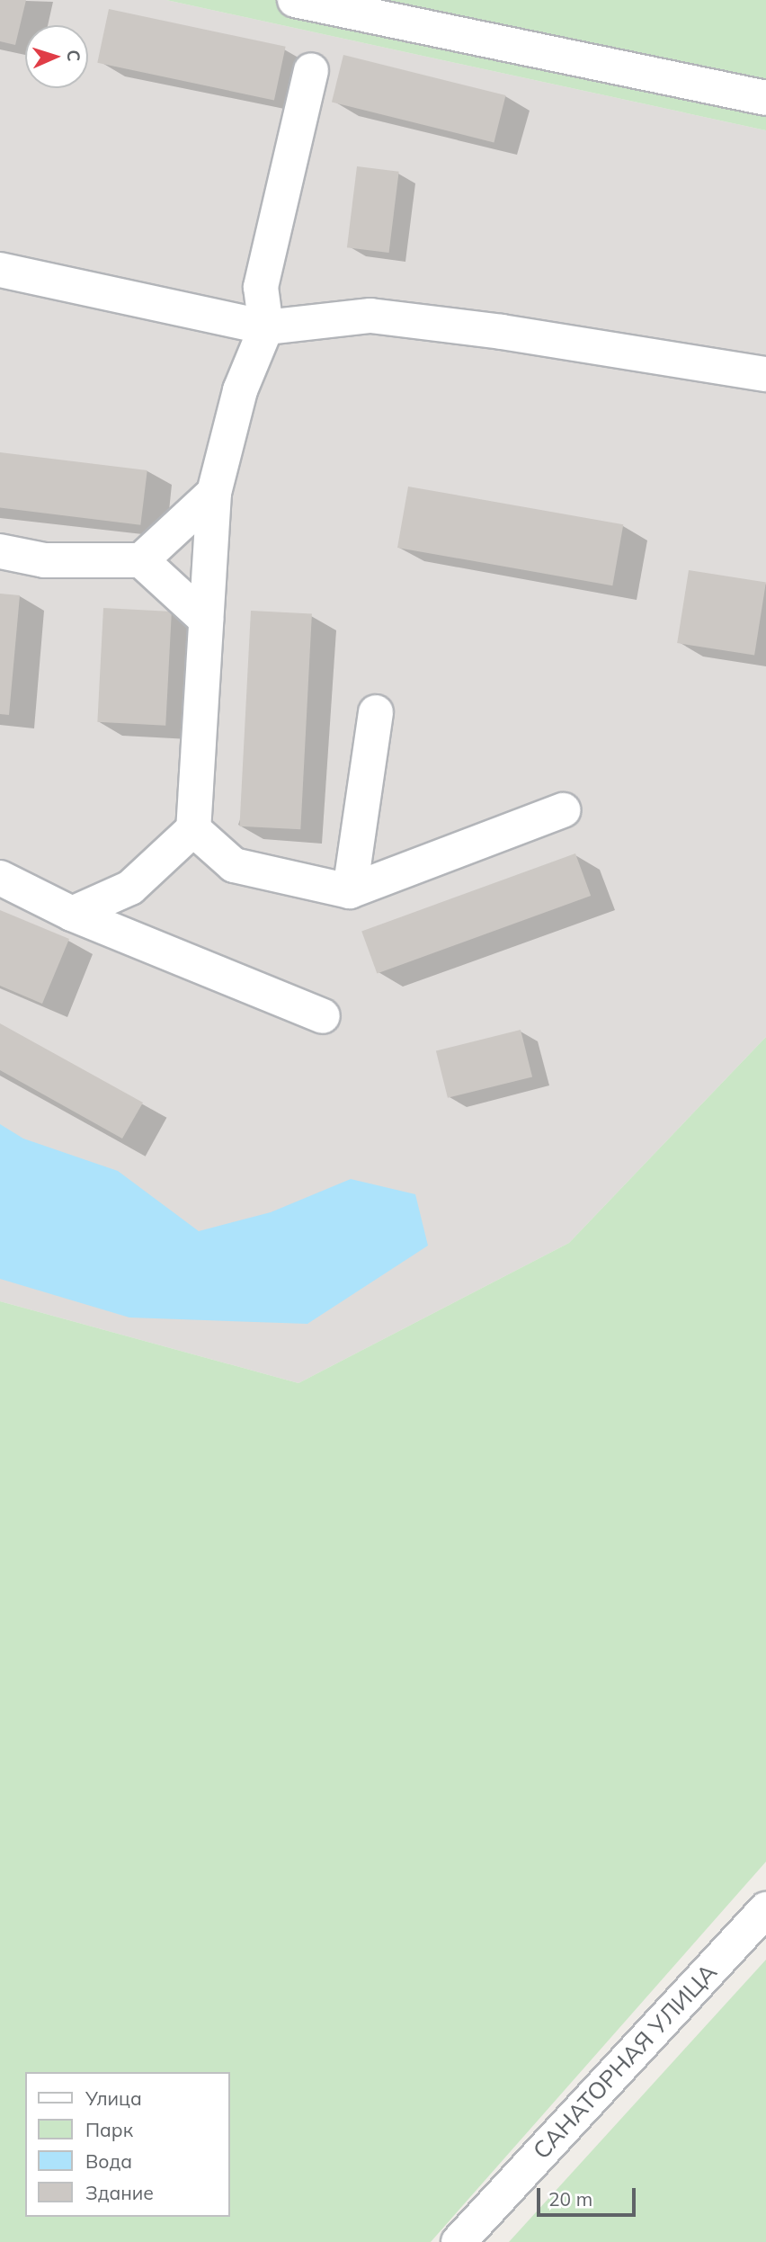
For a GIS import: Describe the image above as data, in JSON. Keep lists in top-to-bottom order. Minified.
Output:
{"streets":{"street":["САНАТОРНАЯ УЛИЦА"]},"legend":["Улица","Парк","Вода","Здание"],"scale_bar":"20 m","north":"right"}
